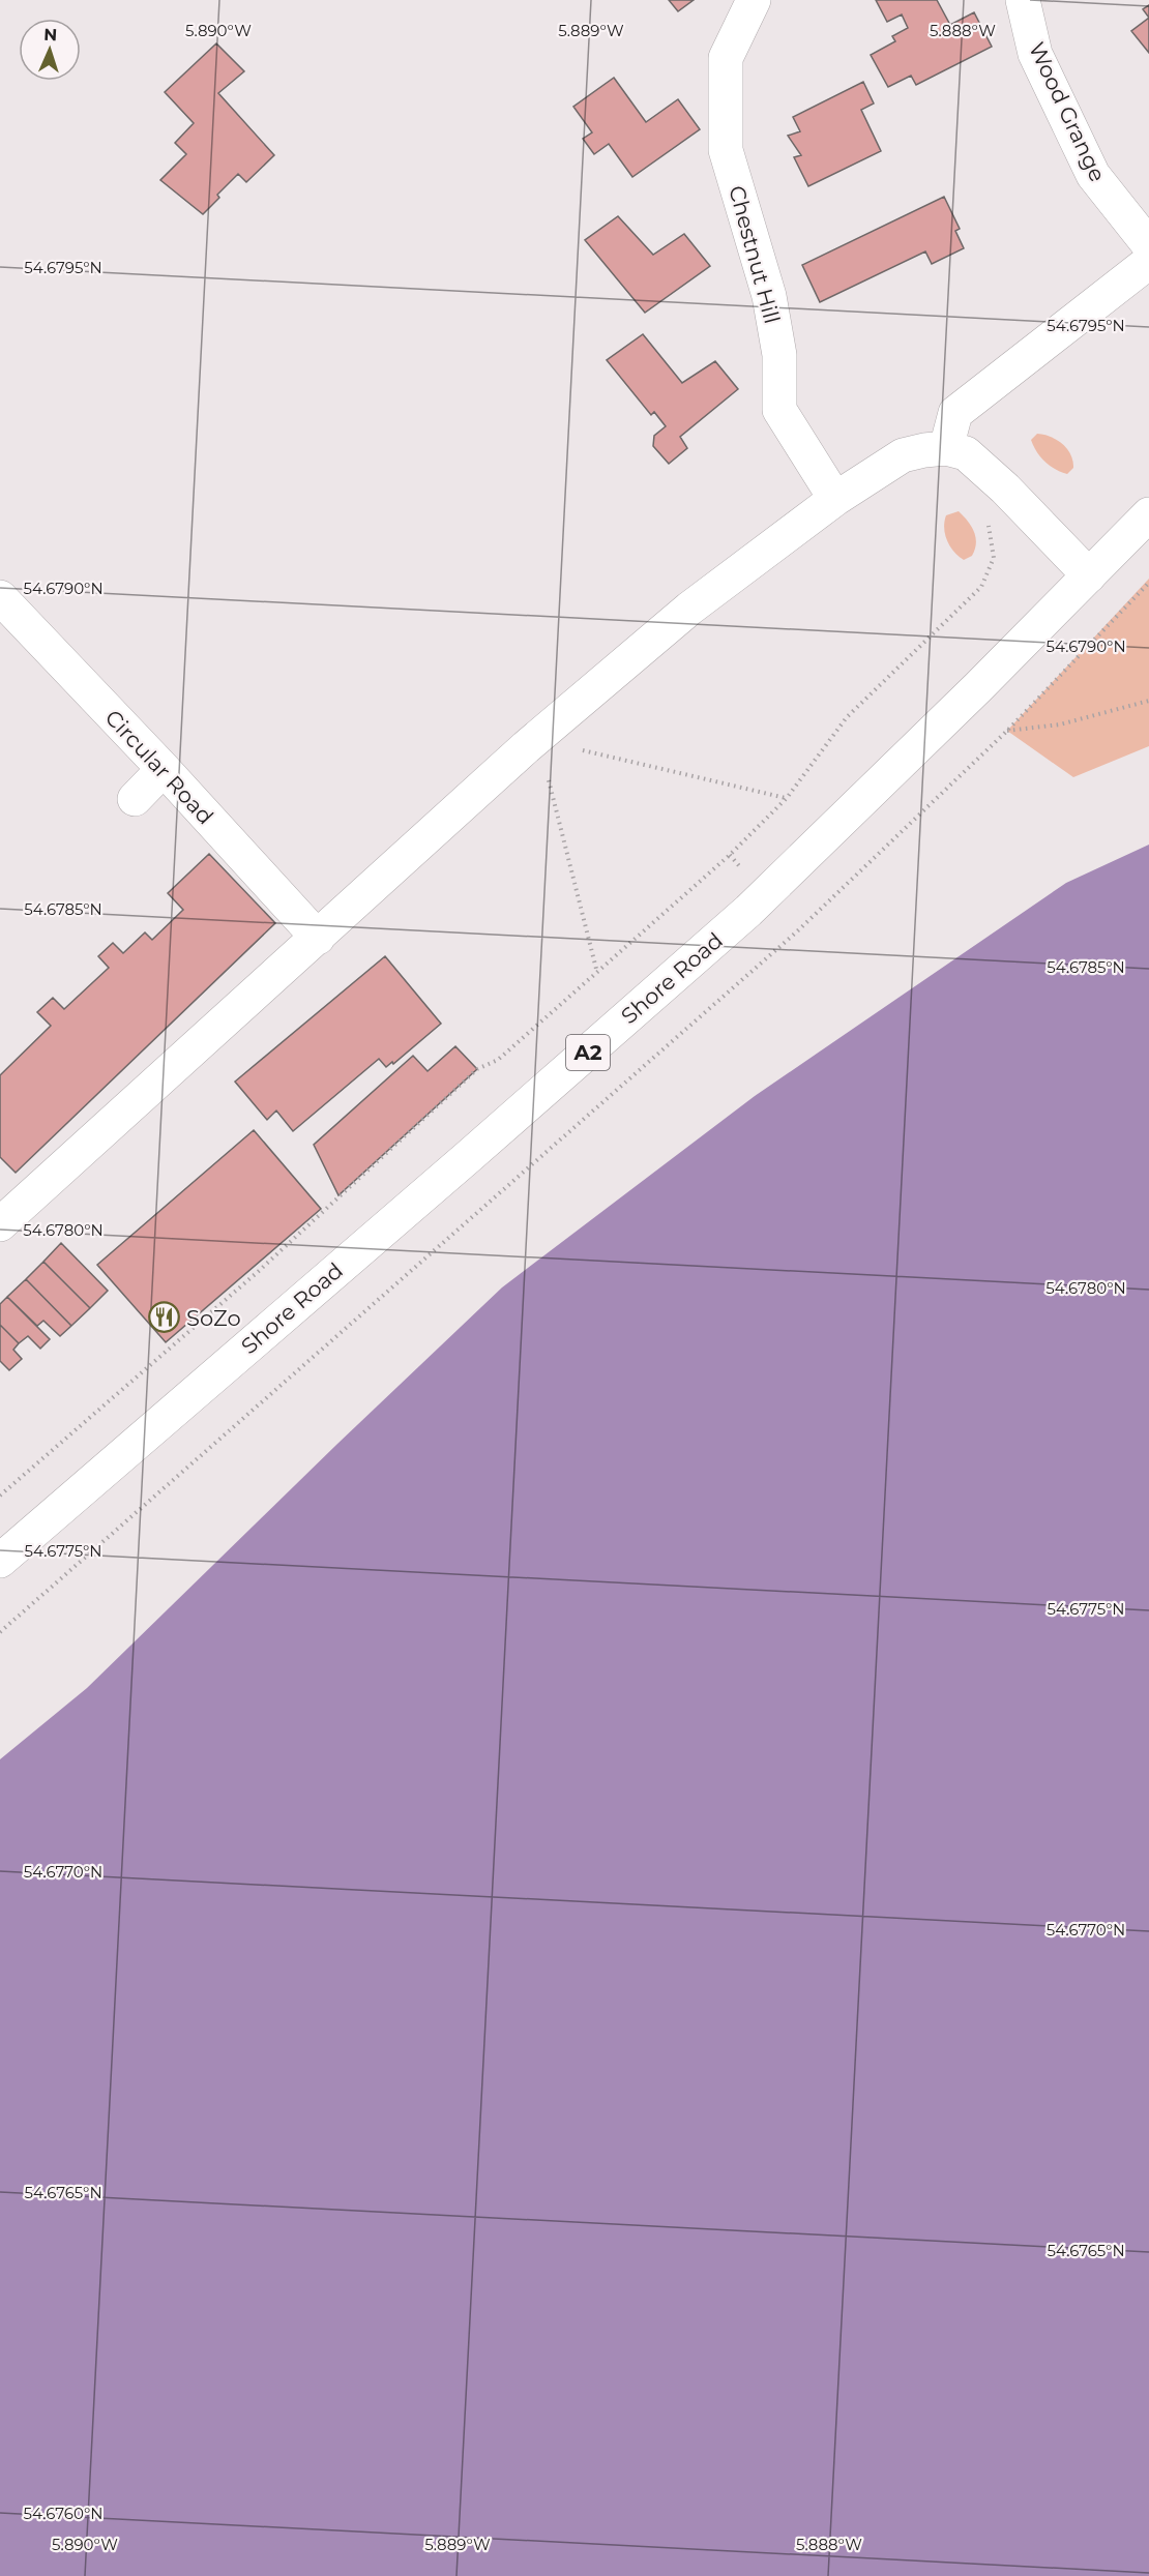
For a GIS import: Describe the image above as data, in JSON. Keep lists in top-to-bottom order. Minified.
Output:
{"streets":{"main road":["Wood Grange","Chestnut Hill","Circular Road","Shore Road","A2"]},"places":{"restaurant":["SoZo"]},"north":"top","coordinates":["5.890°W","5.889°W","5.888°W","54.6795°N","54.6790°N","54.6785°N","54.6780°N","54.6775°N","54.6770°N","54.6765°N","54.6760°N"]}
